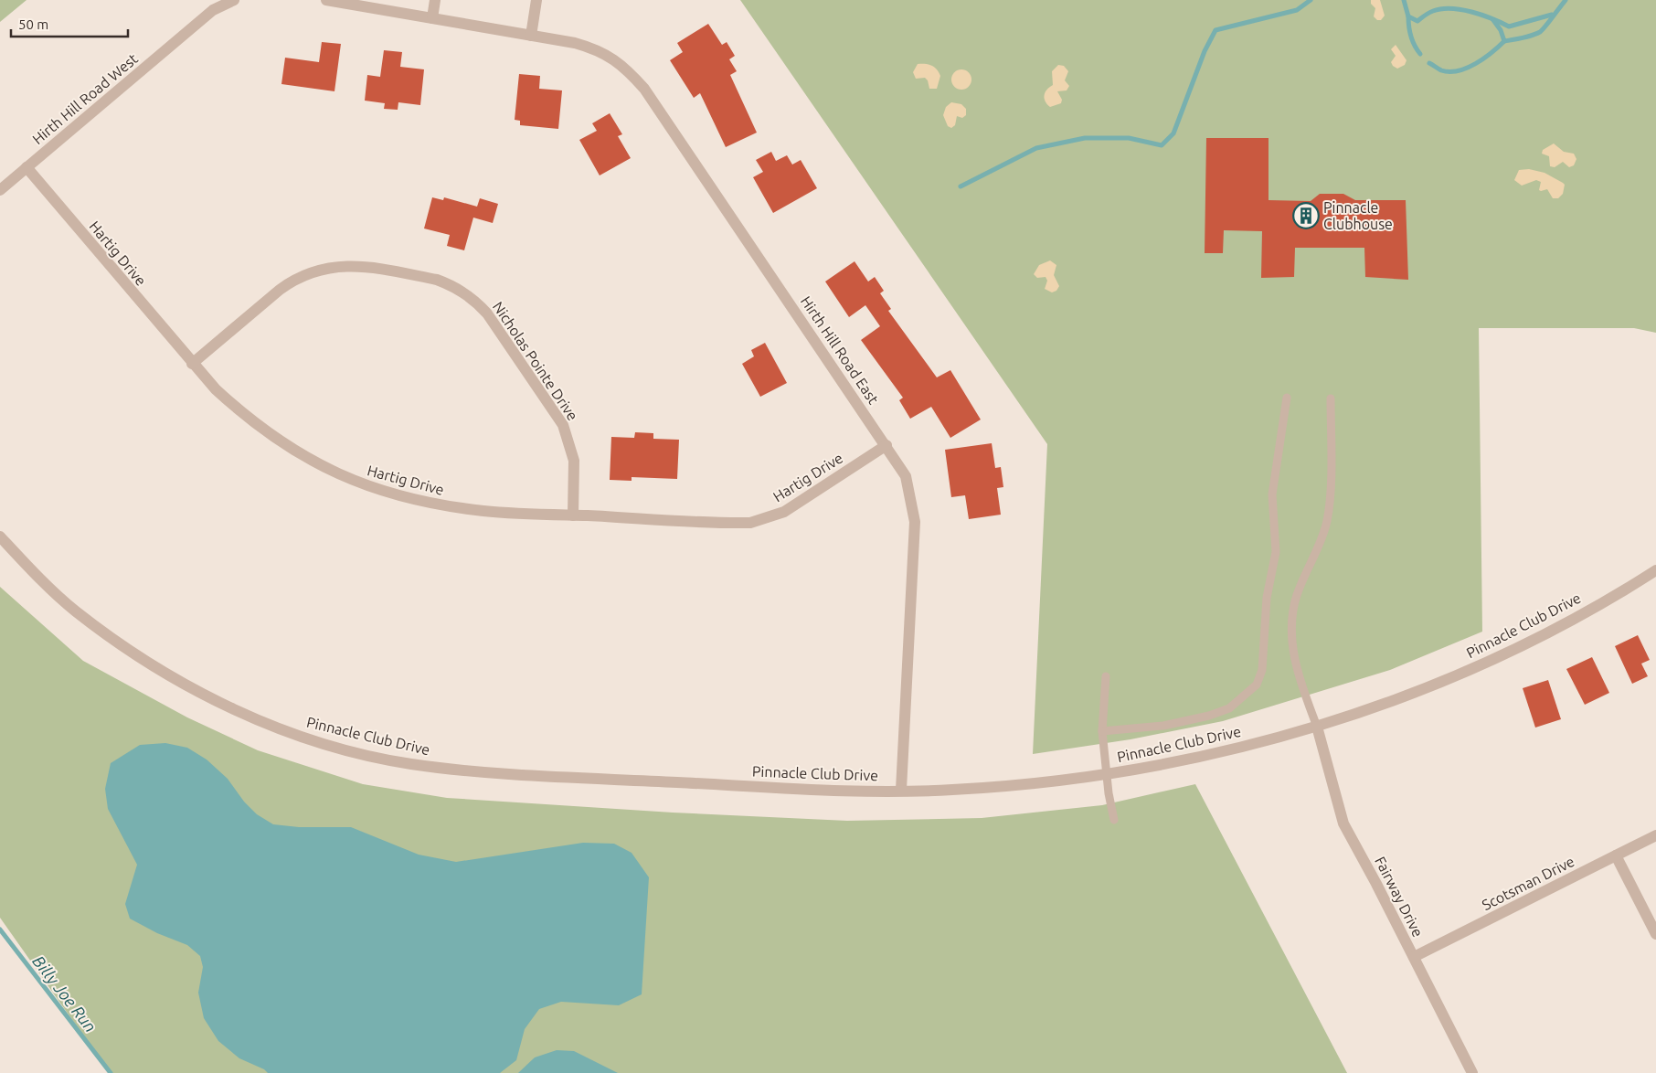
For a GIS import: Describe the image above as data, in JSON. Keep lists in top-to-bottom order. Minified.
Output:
{"streets":{"street":["Hirth Hill Road West","Hartig Drive","Hirth Hill Road East","Nicholas Pointe Drive","Pinnacle Club Drive","Scotsman Drive","Fairway Drive"]},"crossings":[["Hirth Hill Road West","Hartig Drive"],["Hartig Drive","Hirth Hill Road East"],["Hartig Drive","Nicholas Pointe Drive"],["Hirth Hill Road East","Pinnacle Club Drive"],["Pinnacle Club Drive","Fairway Drive"],["Scotsman Drive","Fairway Drive"]],"water":["Billy Joe Run"],"places":{"building":["Pinnacle Clubhouse"]},"scale_bar":"50 m"}
